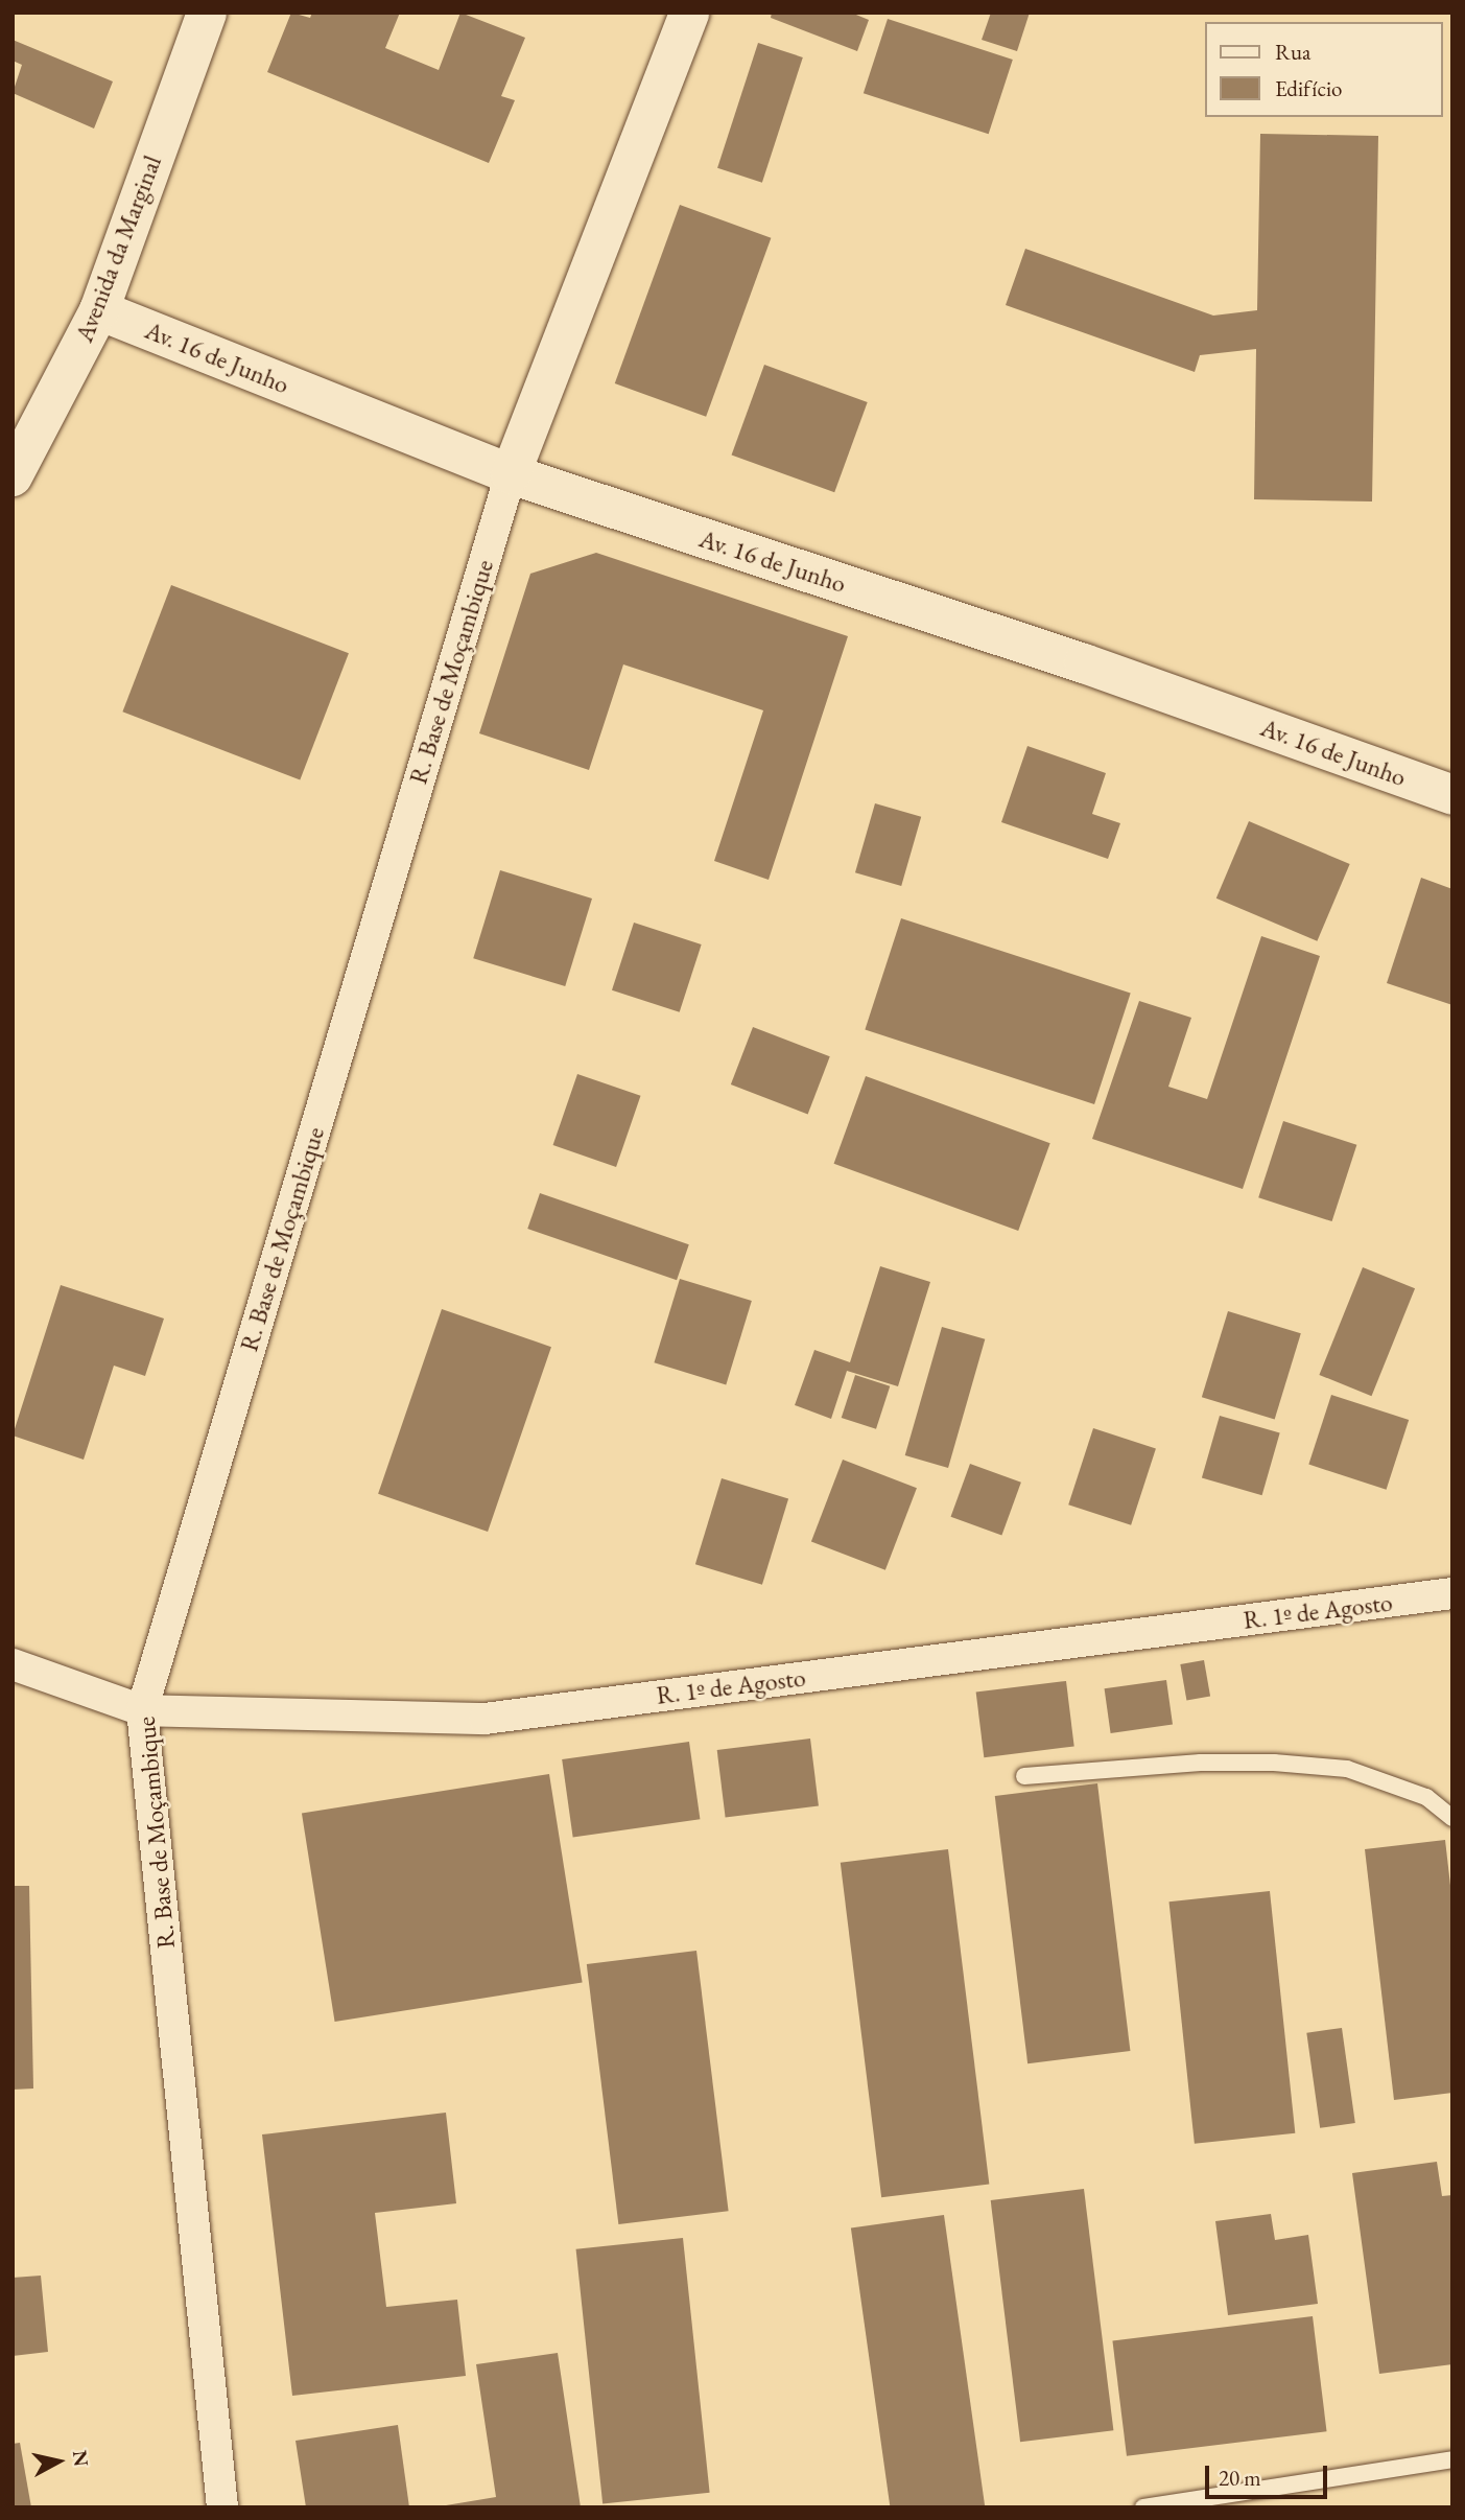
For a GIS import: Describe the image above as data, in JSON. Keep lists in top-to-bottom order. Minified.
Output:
{"streets":{"street":["Avenida da Marginal","Av. 16 de Junho","R. Base de Moçambique","R. 1º de Agosto"]},"crossings":[["Avenida da Marginal","Av. 16 de Junho"],["Av. 16 de Junho","R. Base de Moçambique"],["R. Base de Moçambique","R. 1º de Agosto"]],"legend":["Rua","Edifício"],"scale_bar":"20 m","north":"right"}
